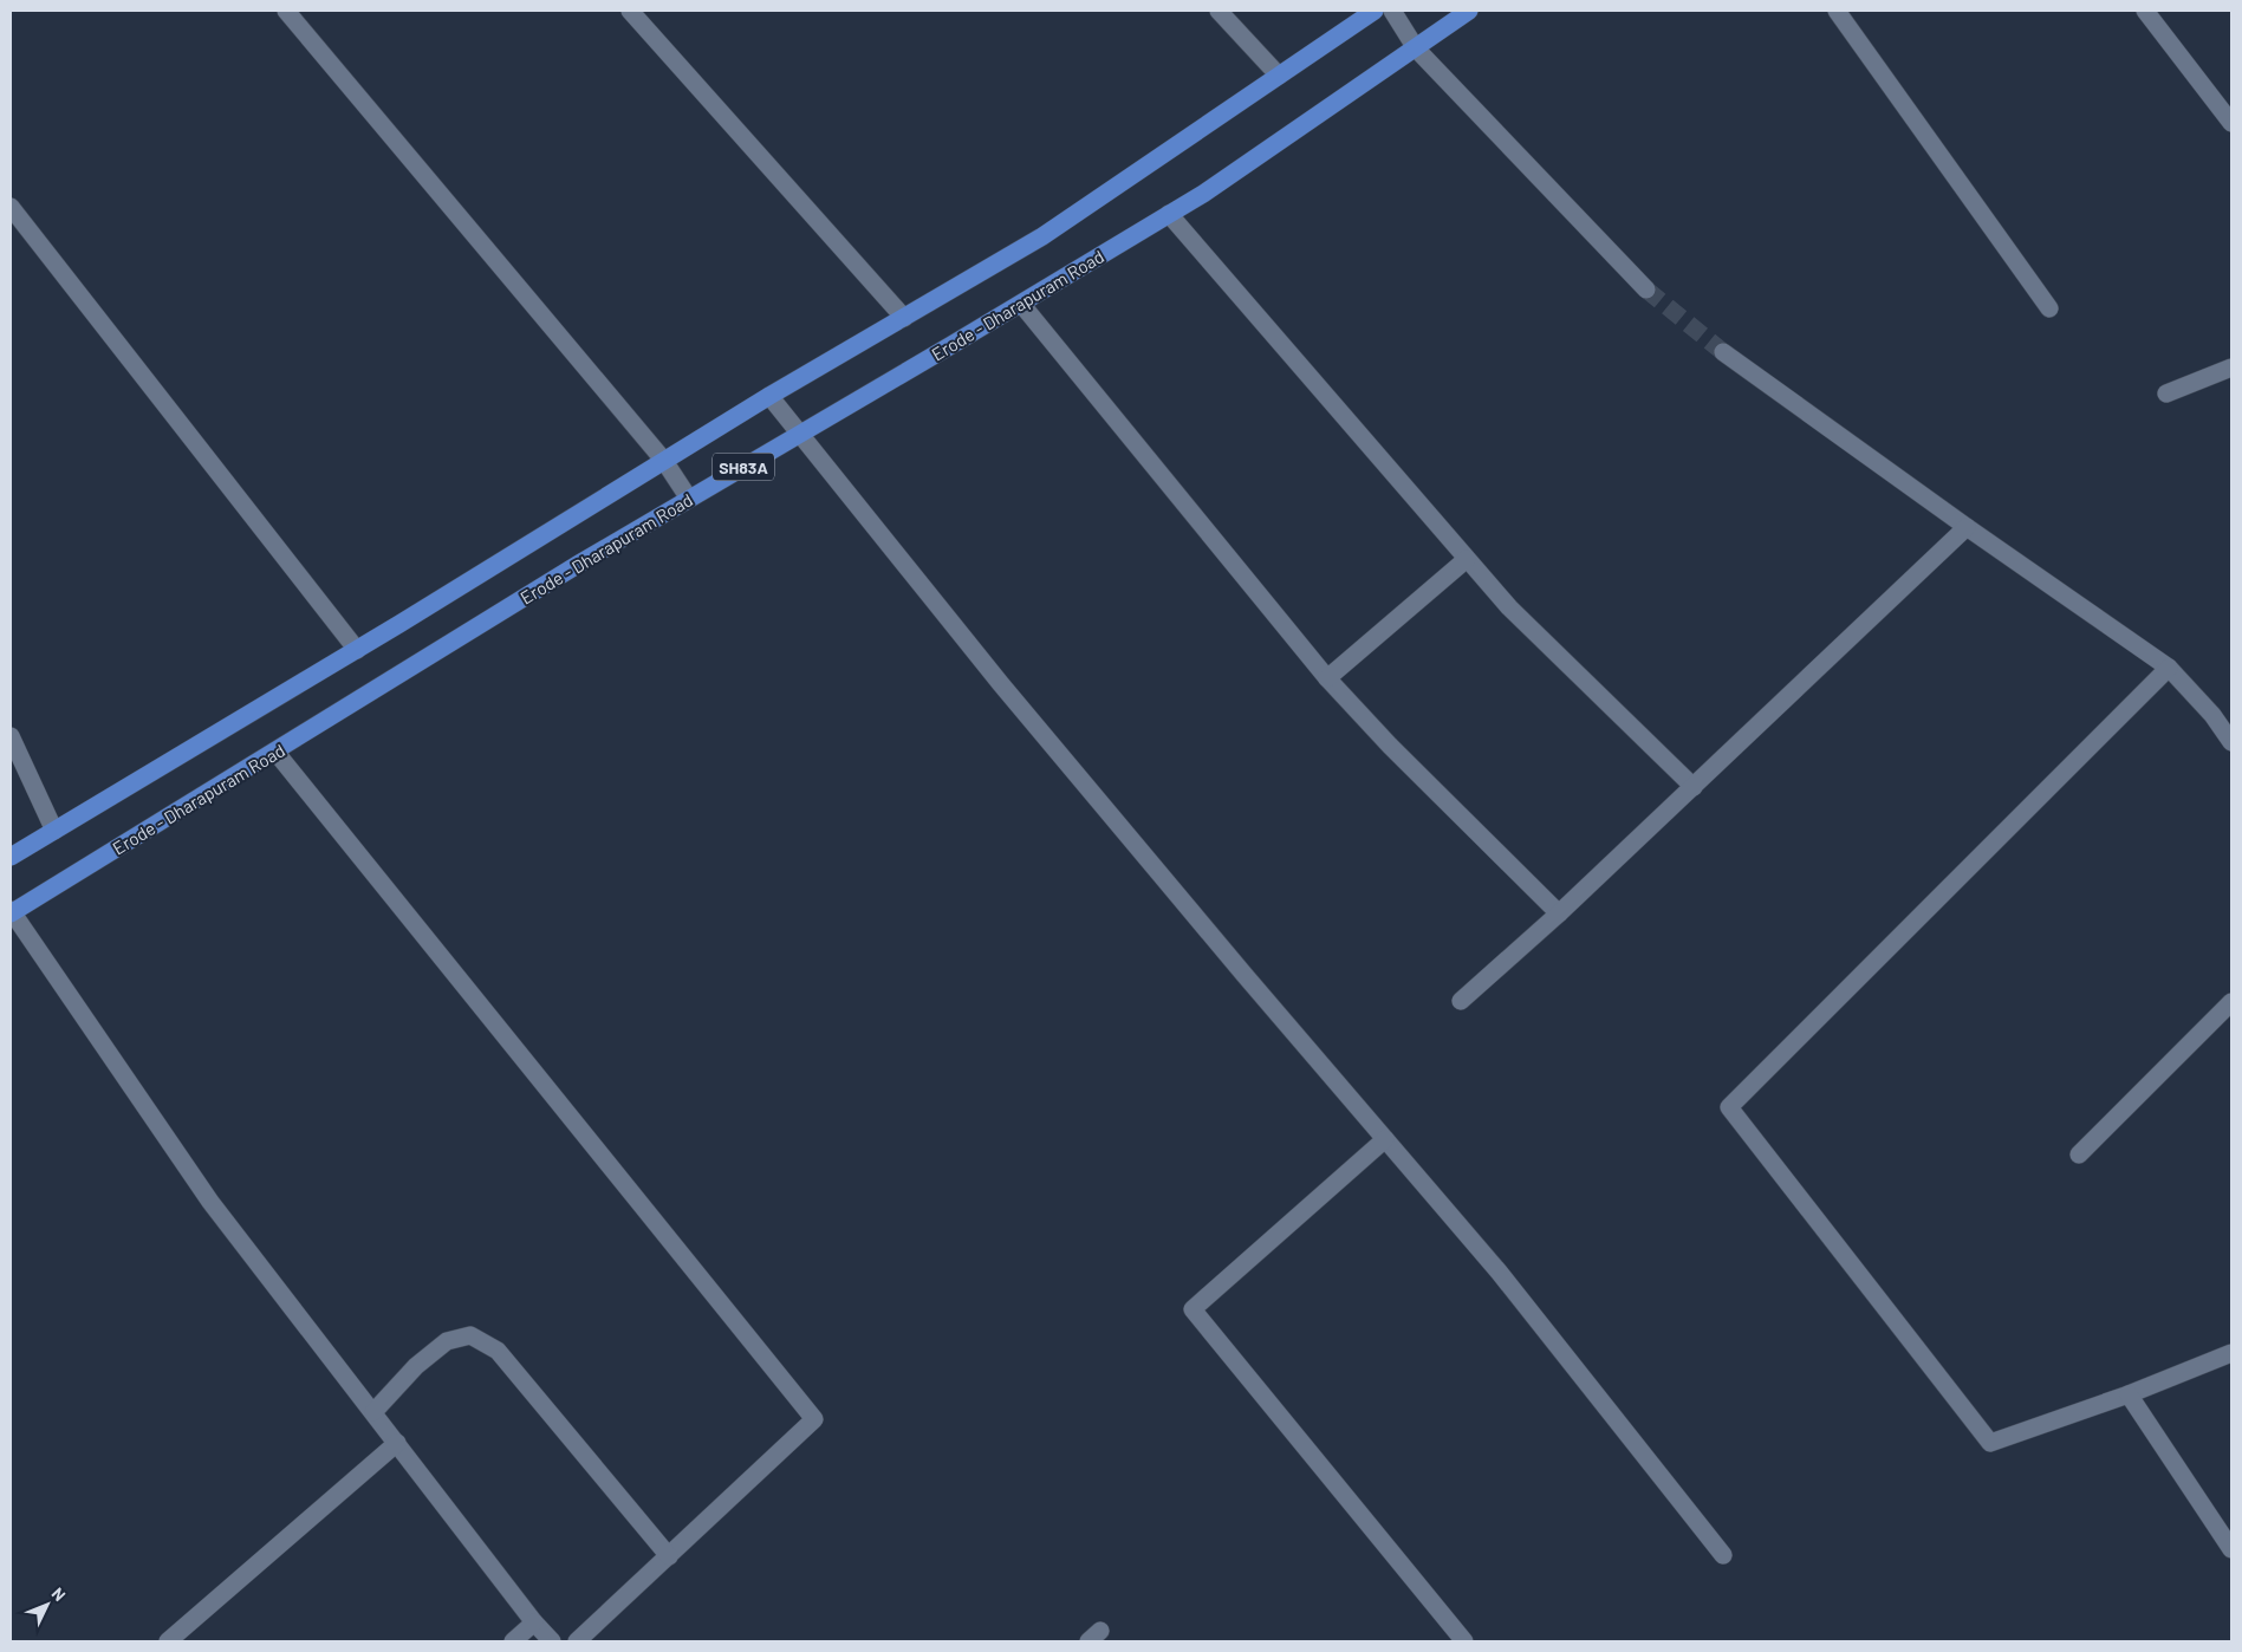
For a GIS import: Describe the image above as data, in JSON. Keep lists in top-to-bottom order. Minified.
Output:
{"streets":{"main road":["Erode - Dharapuram Road","SH83A"]},"north":"top right"}
